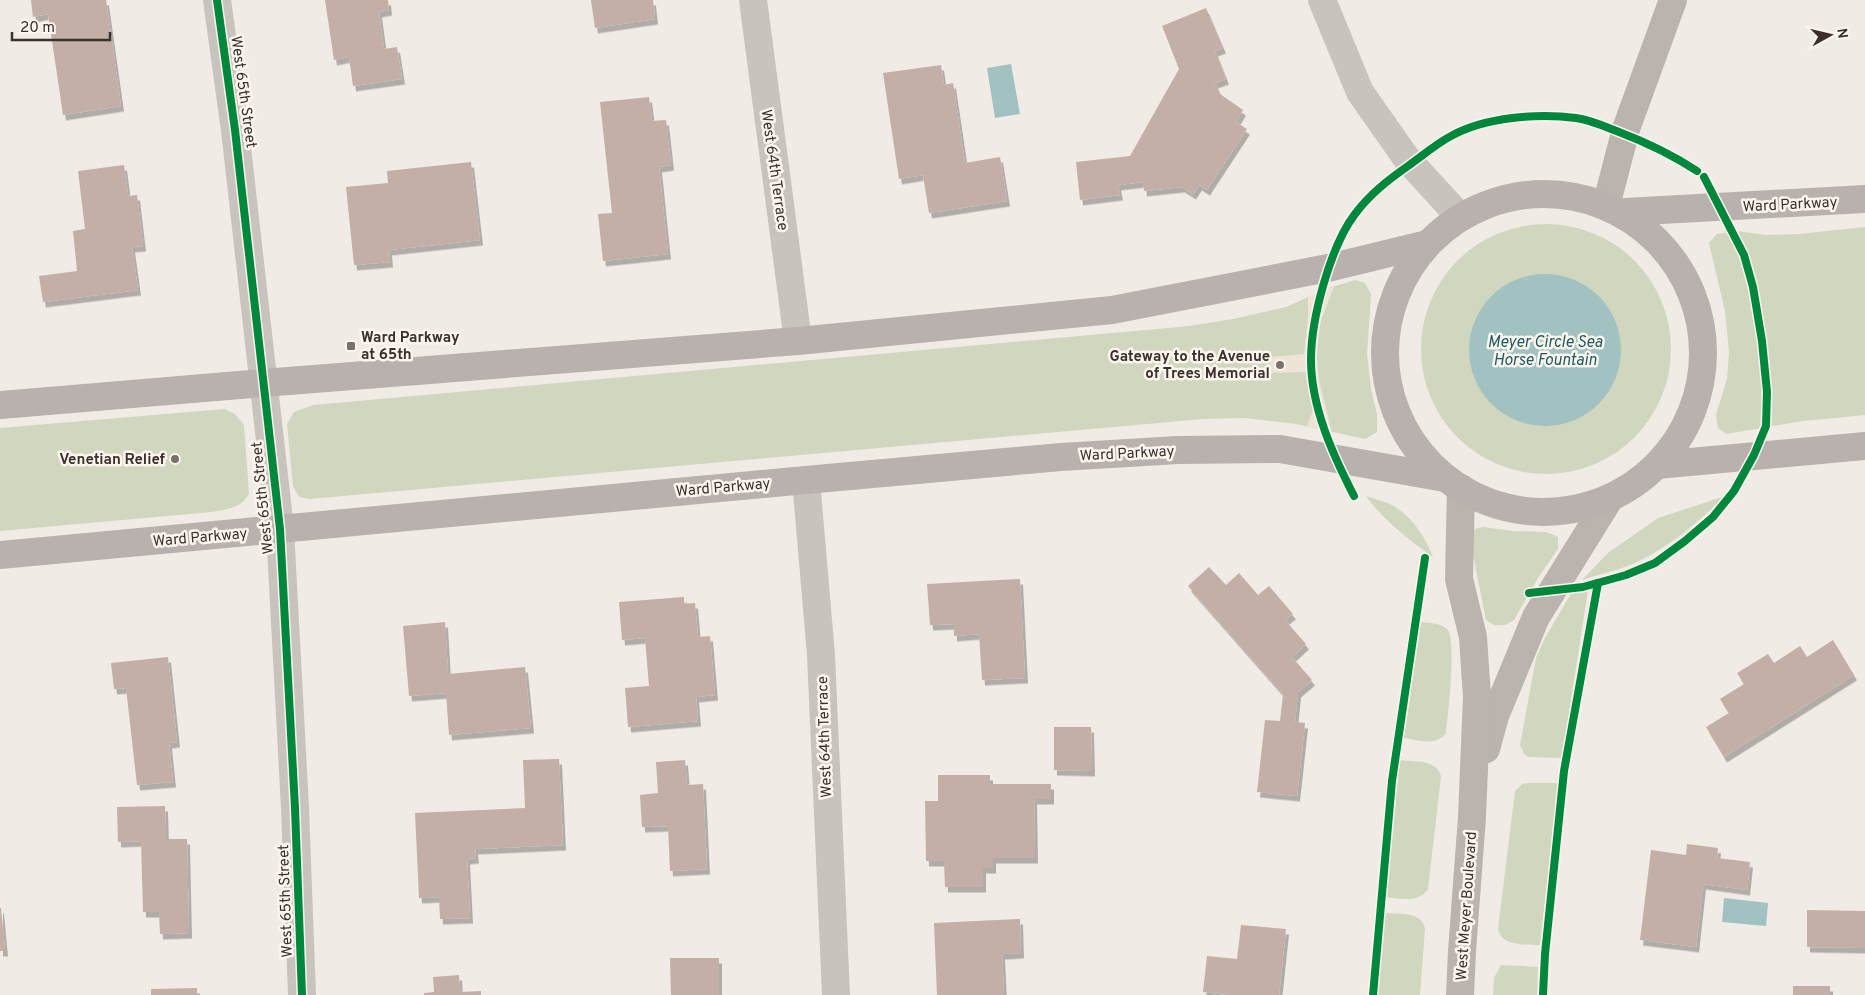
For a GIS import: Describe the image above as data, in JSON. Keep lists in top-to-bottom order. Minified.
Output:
{"streets":{"main road":["Ward Parkway","West Meyer Boulevard"],"street":["West 65th Street","West 64th Terrace"]},"crossings":[["West 65th Street","Ward Parkway"],["West 64th Terrace","Ward Parkway"]],"water":["Meyer Circle Sea Horse Fountain"],"places":{"transit":["Ward Parkway at 65th"],"other":["Gateway to the Avenue of Trees Memorial","Venetian Relief"]},"scale_bar":"20 m","north":"right"}
